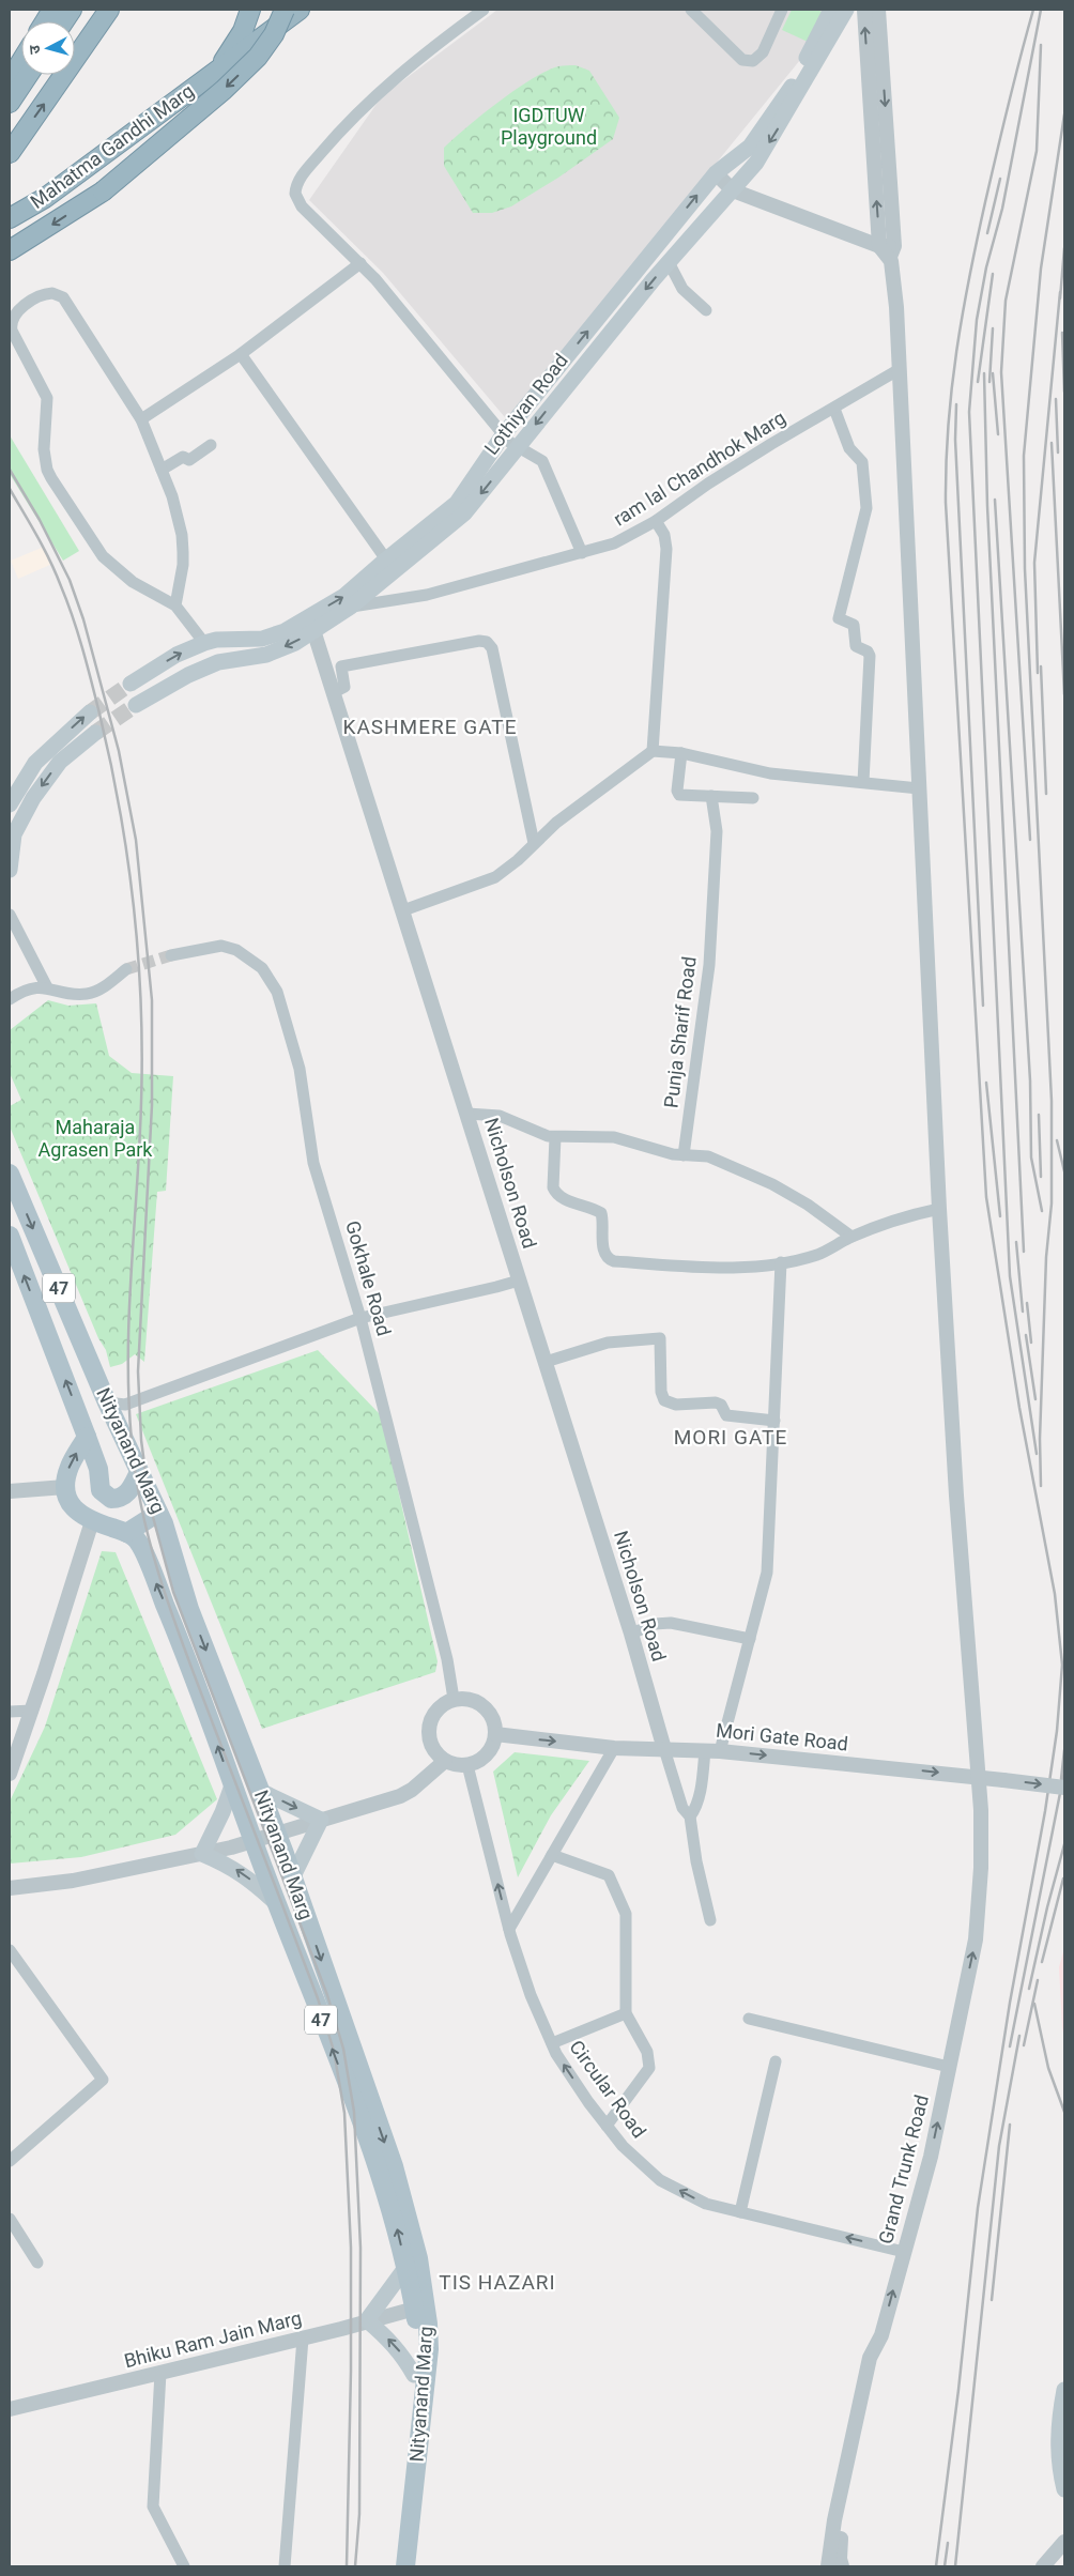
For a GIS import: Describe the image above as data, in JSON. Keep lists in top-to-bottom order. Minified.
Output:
{"streets":{"highway":["Mahatma Gandhi Marg"],"main road":["Lothiyan Road","47","Nityanand Marg"],"street":["ram lal Chandhok Marg","Punja Sharif Road","Nicholson Road","Gokhale Road","Mori Gate Road","Circular Road","Grand Trunk Road","Bhiku Ram Jain Marg"]},"crossings":[["Lothiyan Road","ram lal Chandhok Marg"],["Lothiyan Road","Nicholson Road"],["ram lal Chandhok Marg","Grand Trunk Road"],["Nicholson Road","Mori Gate Road"],["Gokhale Road","Mori Gate Road"],["Gokhale Road","Circular Road"],["Nityanand Marg","Bhiku Ram Jain Marg"],["Mori Gate Road","Circular Road"],["Mori Gate Road","Grand Trunk Road"],["Circular Road","Grand Trunk Road"]],"one_way":["Mori Gate Road","Circular Road"],"districts":["KASHMERE GATE","MORI GATE","TIS HAZARI"],"parks":["IGDTUW Playground","Maharaja Agrasen Park"],"north":"left"}
